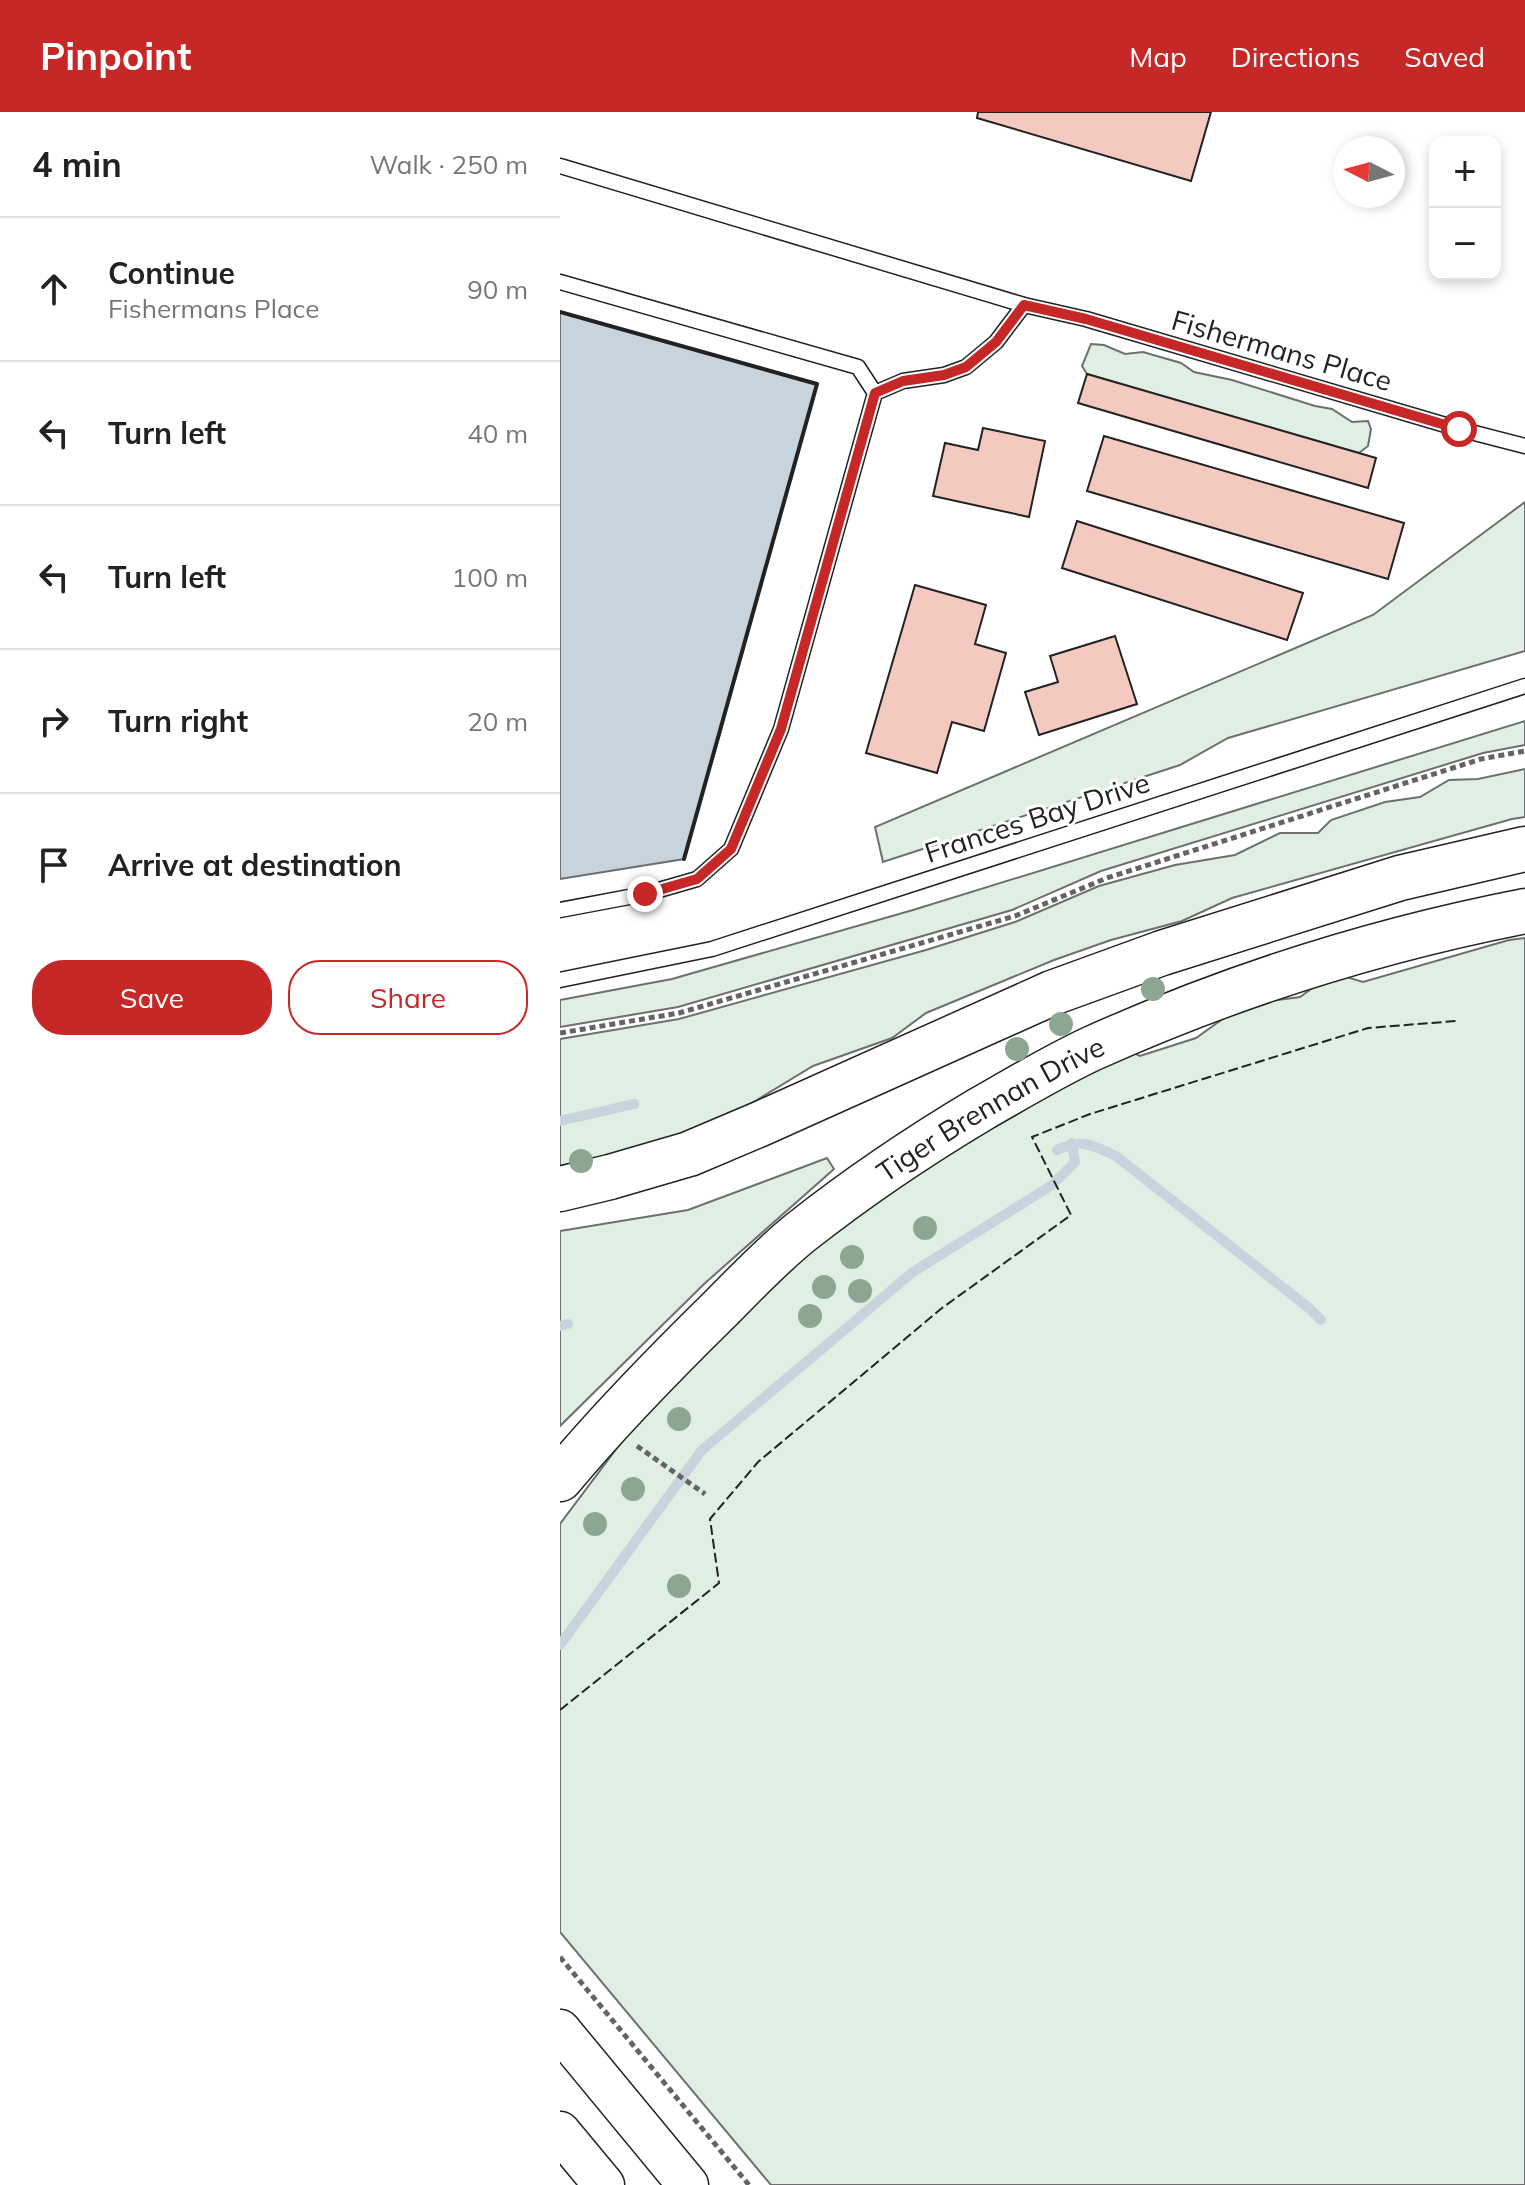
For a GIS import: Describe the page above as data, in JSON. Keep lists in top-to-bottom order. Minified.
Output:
{"streets":{"main road":["Tiger Brennan Drive"],"lane":["Fishermans Place","Frances Bay Drive"]},"north":"left","page":{"header":"Pinpoint","nav":["Map","Directions","Saved"],"heading":["4 min","Walk · 250 m"],"map_buttons":["+","−"],"list":[["Continue","Fishermans Place","90 m"],["Turn left","40 m"],["Turn left","100 m"],["Turn right","20 m"],"Arrive at destination"],"buttons":["Save","Share"]}}
